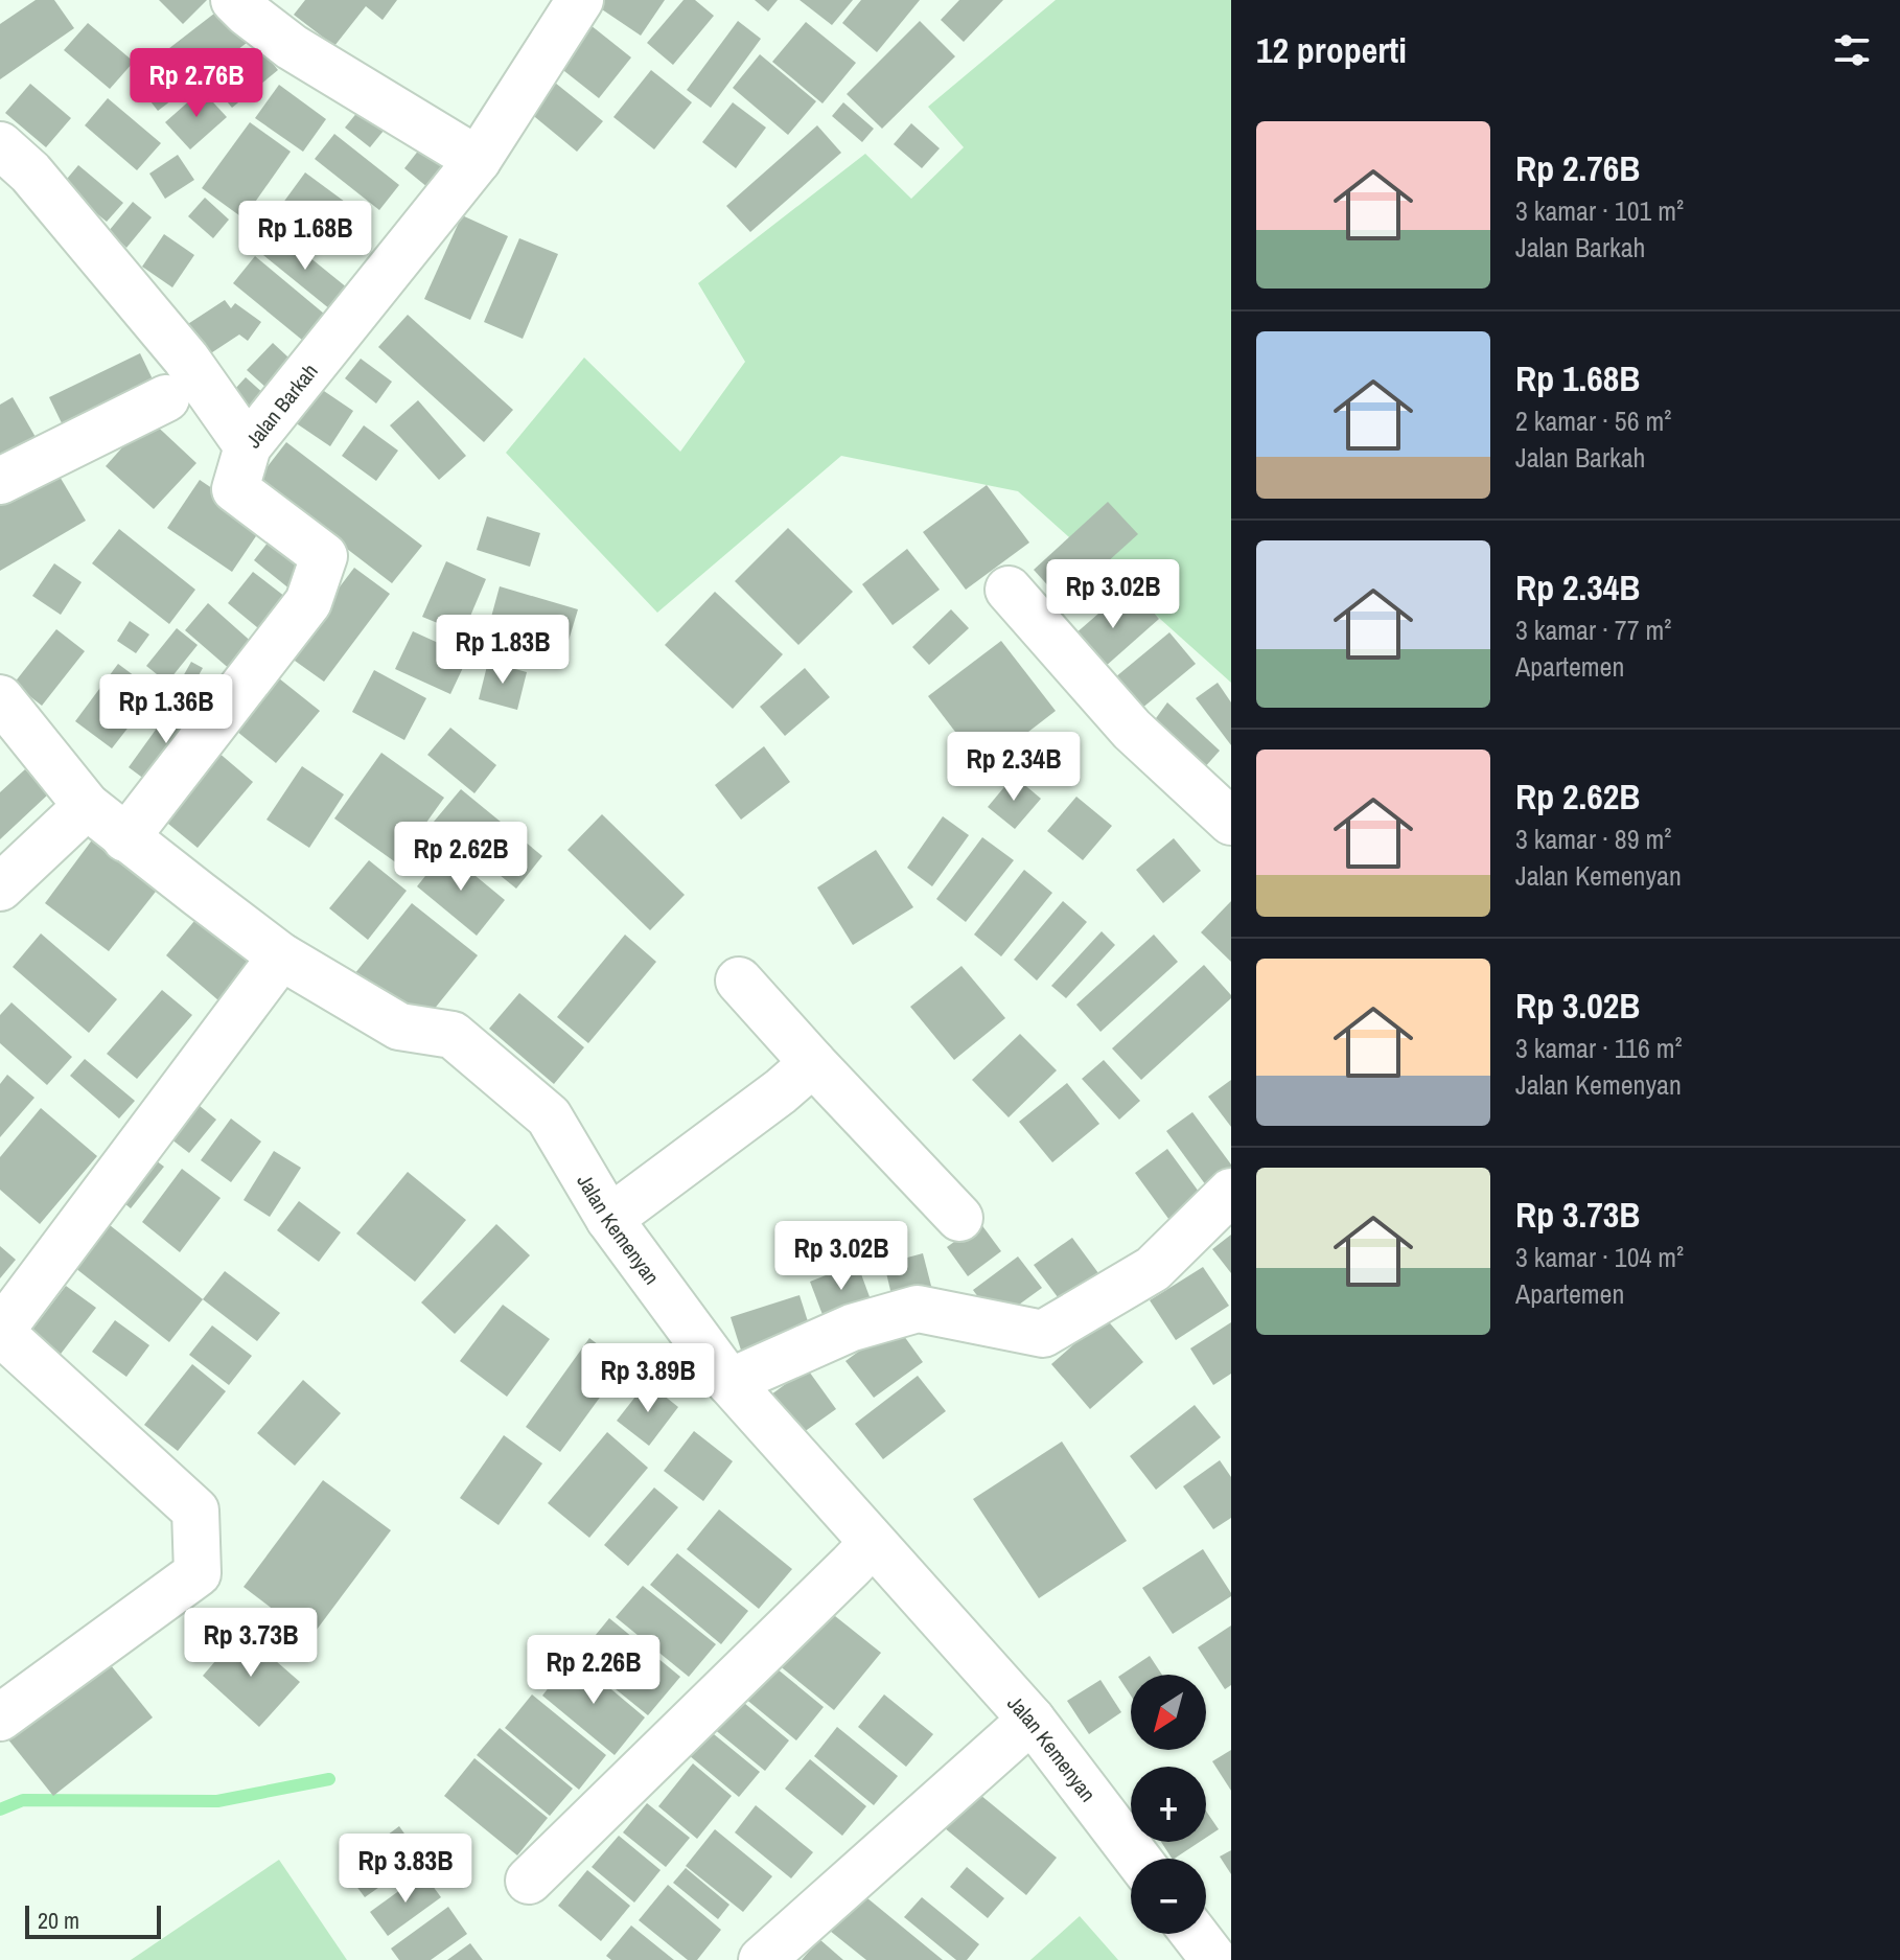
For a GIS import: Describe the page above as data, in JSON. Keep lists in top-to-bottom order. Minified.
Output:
{"streets":{"street":["Jalan Barkah","Jalan Kemenyan"]},"crossings":[["Jalan Barkah","Jalan Kemenyan"]],"scale_bar":"20 m","north":"bottom left","page":{"heading":"12 properti","price":["Rp 2.76B","Rp 1.68B","Rp 3.02B","Rp 1.83B","Rp 1.36B","Rp 2.34B","Rp 2.62B","Rp 3.02B","Rp 3.89B","Rp 3.73B","Rp 2.26B","Rp 3.83B"],"list":[{"name":"Rp 2.76B","note":"3 kamar · 101 m² · Jalan Barkah"},{"name":"Rp 1.68B","note":"2 kamar · 56 m² · Jalan Barkah"},{"name":"Rp 2.34B","note":"3 kamar · 77 m² · Apartemen"},{"name":"Rp 2.62B","note":"3 kamar · 89 m² · Jalan Kemenyan"},{"name":"Rp 3.02B","note":"3 kamar · 116 m² · Jalan Kemenyan"},{"name":"Rp 3.73B","note":"3 kamar · 104 m² · Apartemen"}],"map_buttons":["+","−"],"scale":"20 m"}}
